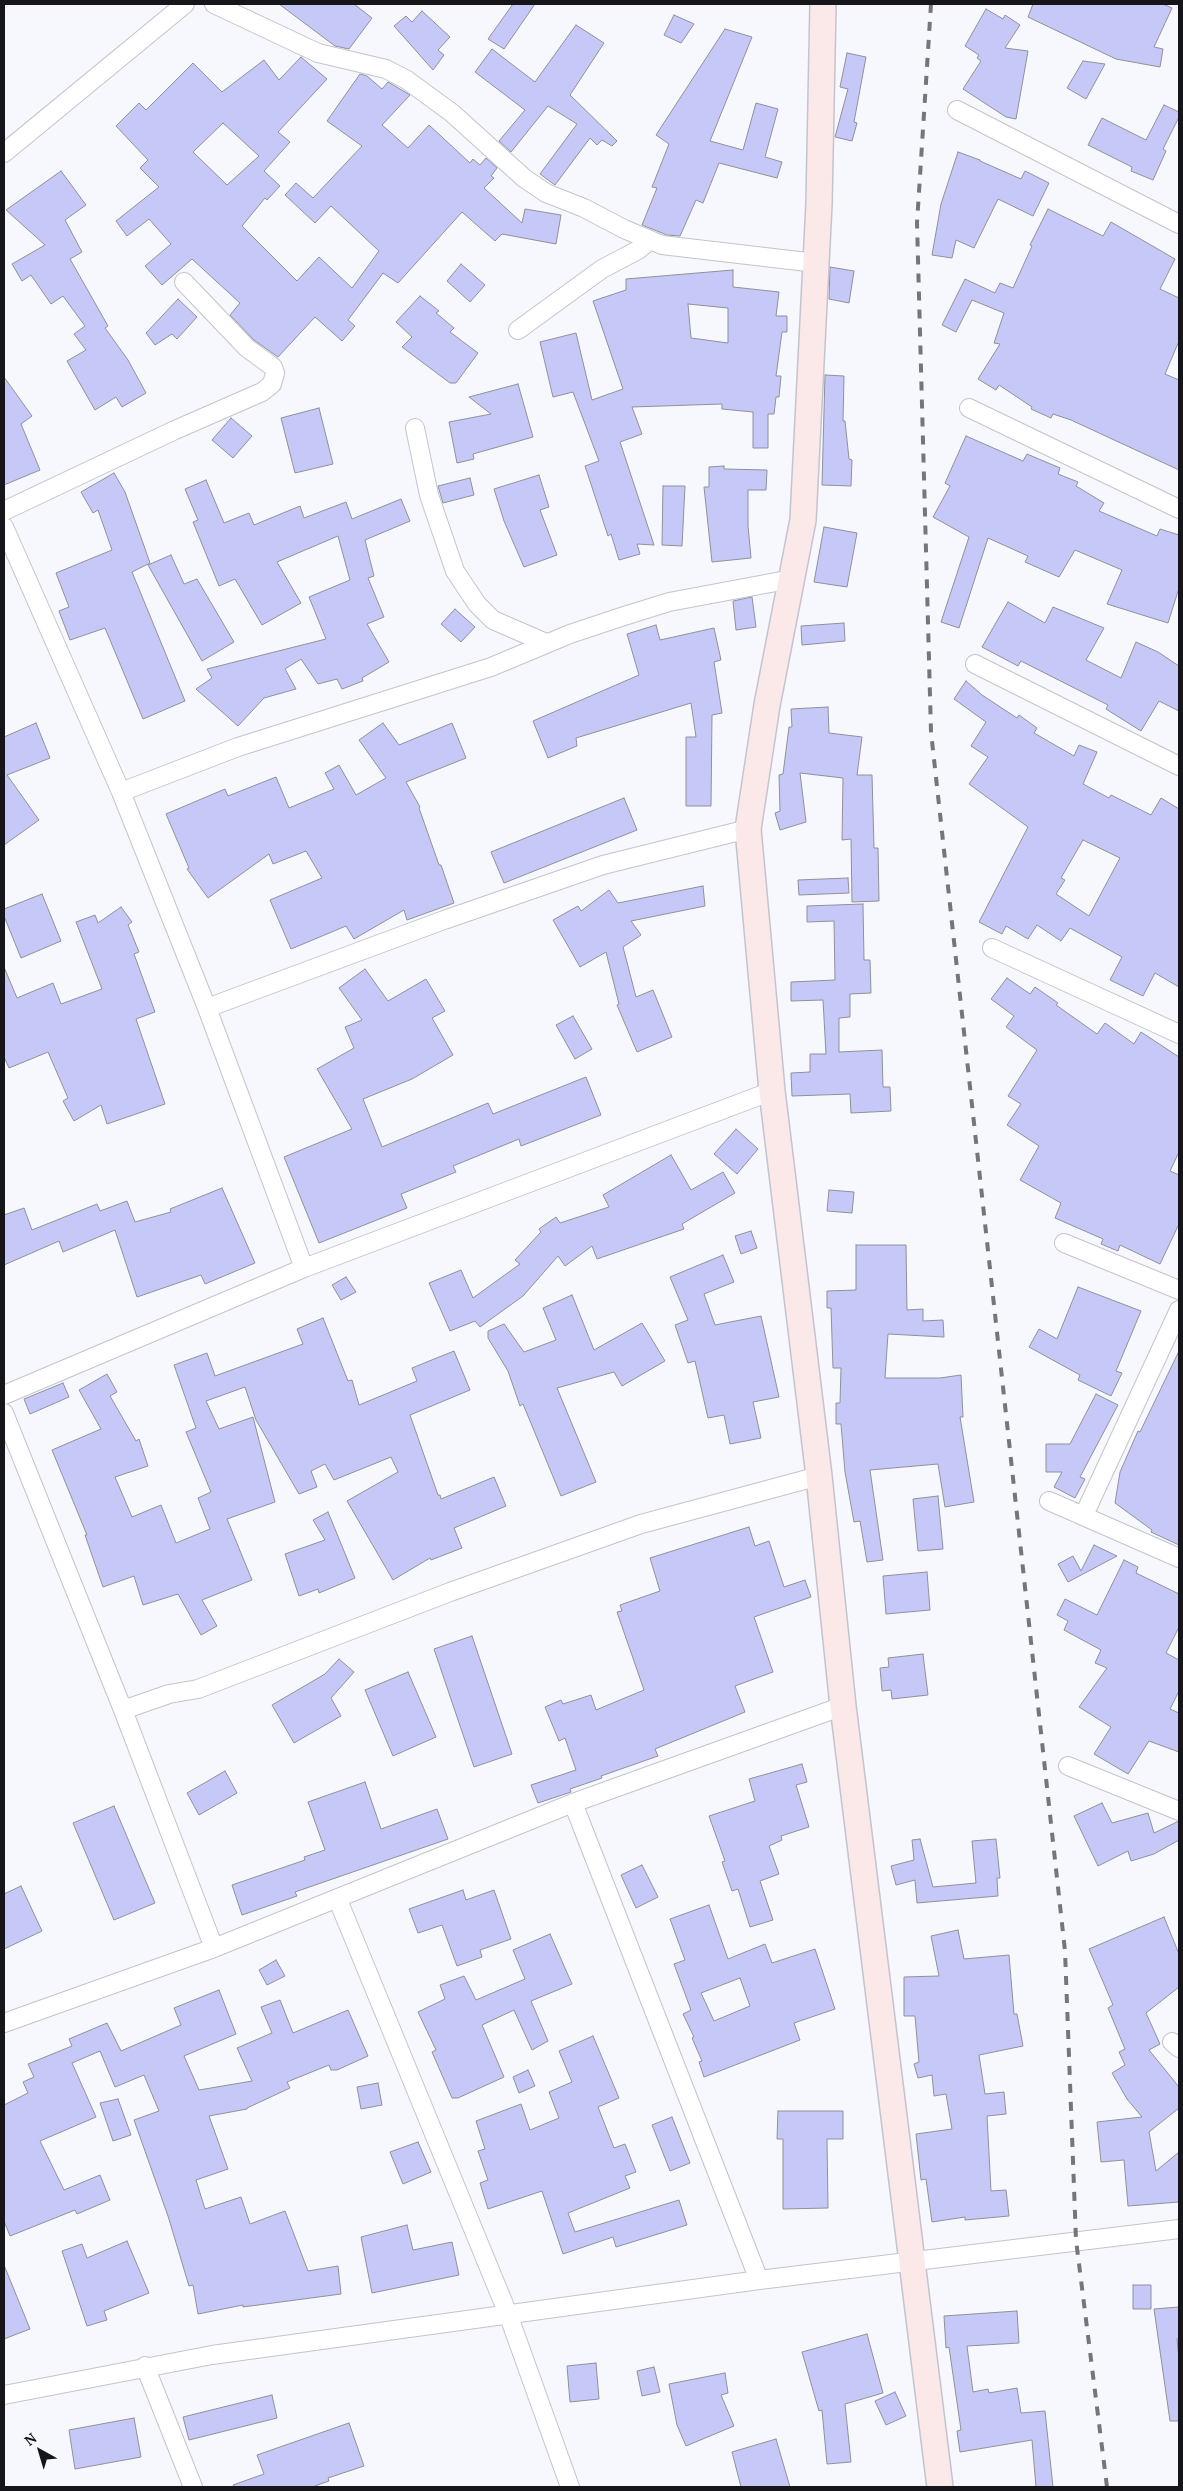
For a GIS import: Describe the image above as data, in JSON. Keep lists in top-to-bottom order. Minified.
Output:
{"north":"top left"}
